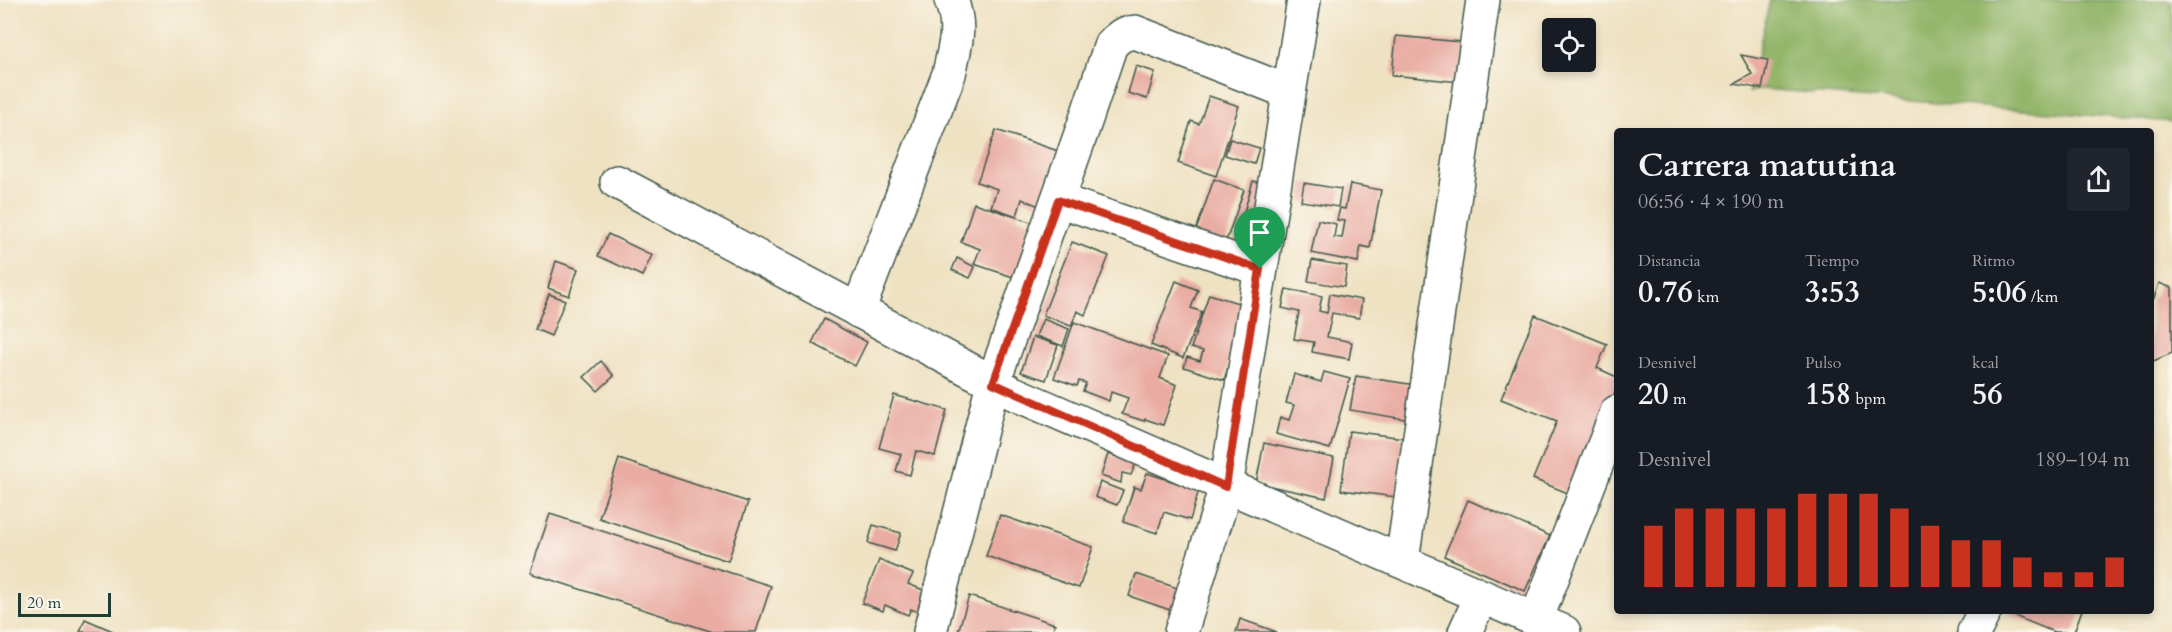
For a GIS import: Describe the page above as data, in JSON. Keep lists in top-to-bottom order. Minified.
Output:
{"scale_bar":"20 m","page":{"heading":["Carrera matutina","06:56 · 4 × 190 m"],"stats":[["Distancia","0.76 km"],["Tiempo","3:53"],["Ritmo","5:06 /km"],["Desnivel","20 m"],["Pulso","158 bpm"],["kcal","56"]],"chart":["Desnivel","189–194 m"],"scale":"20 m"}}
